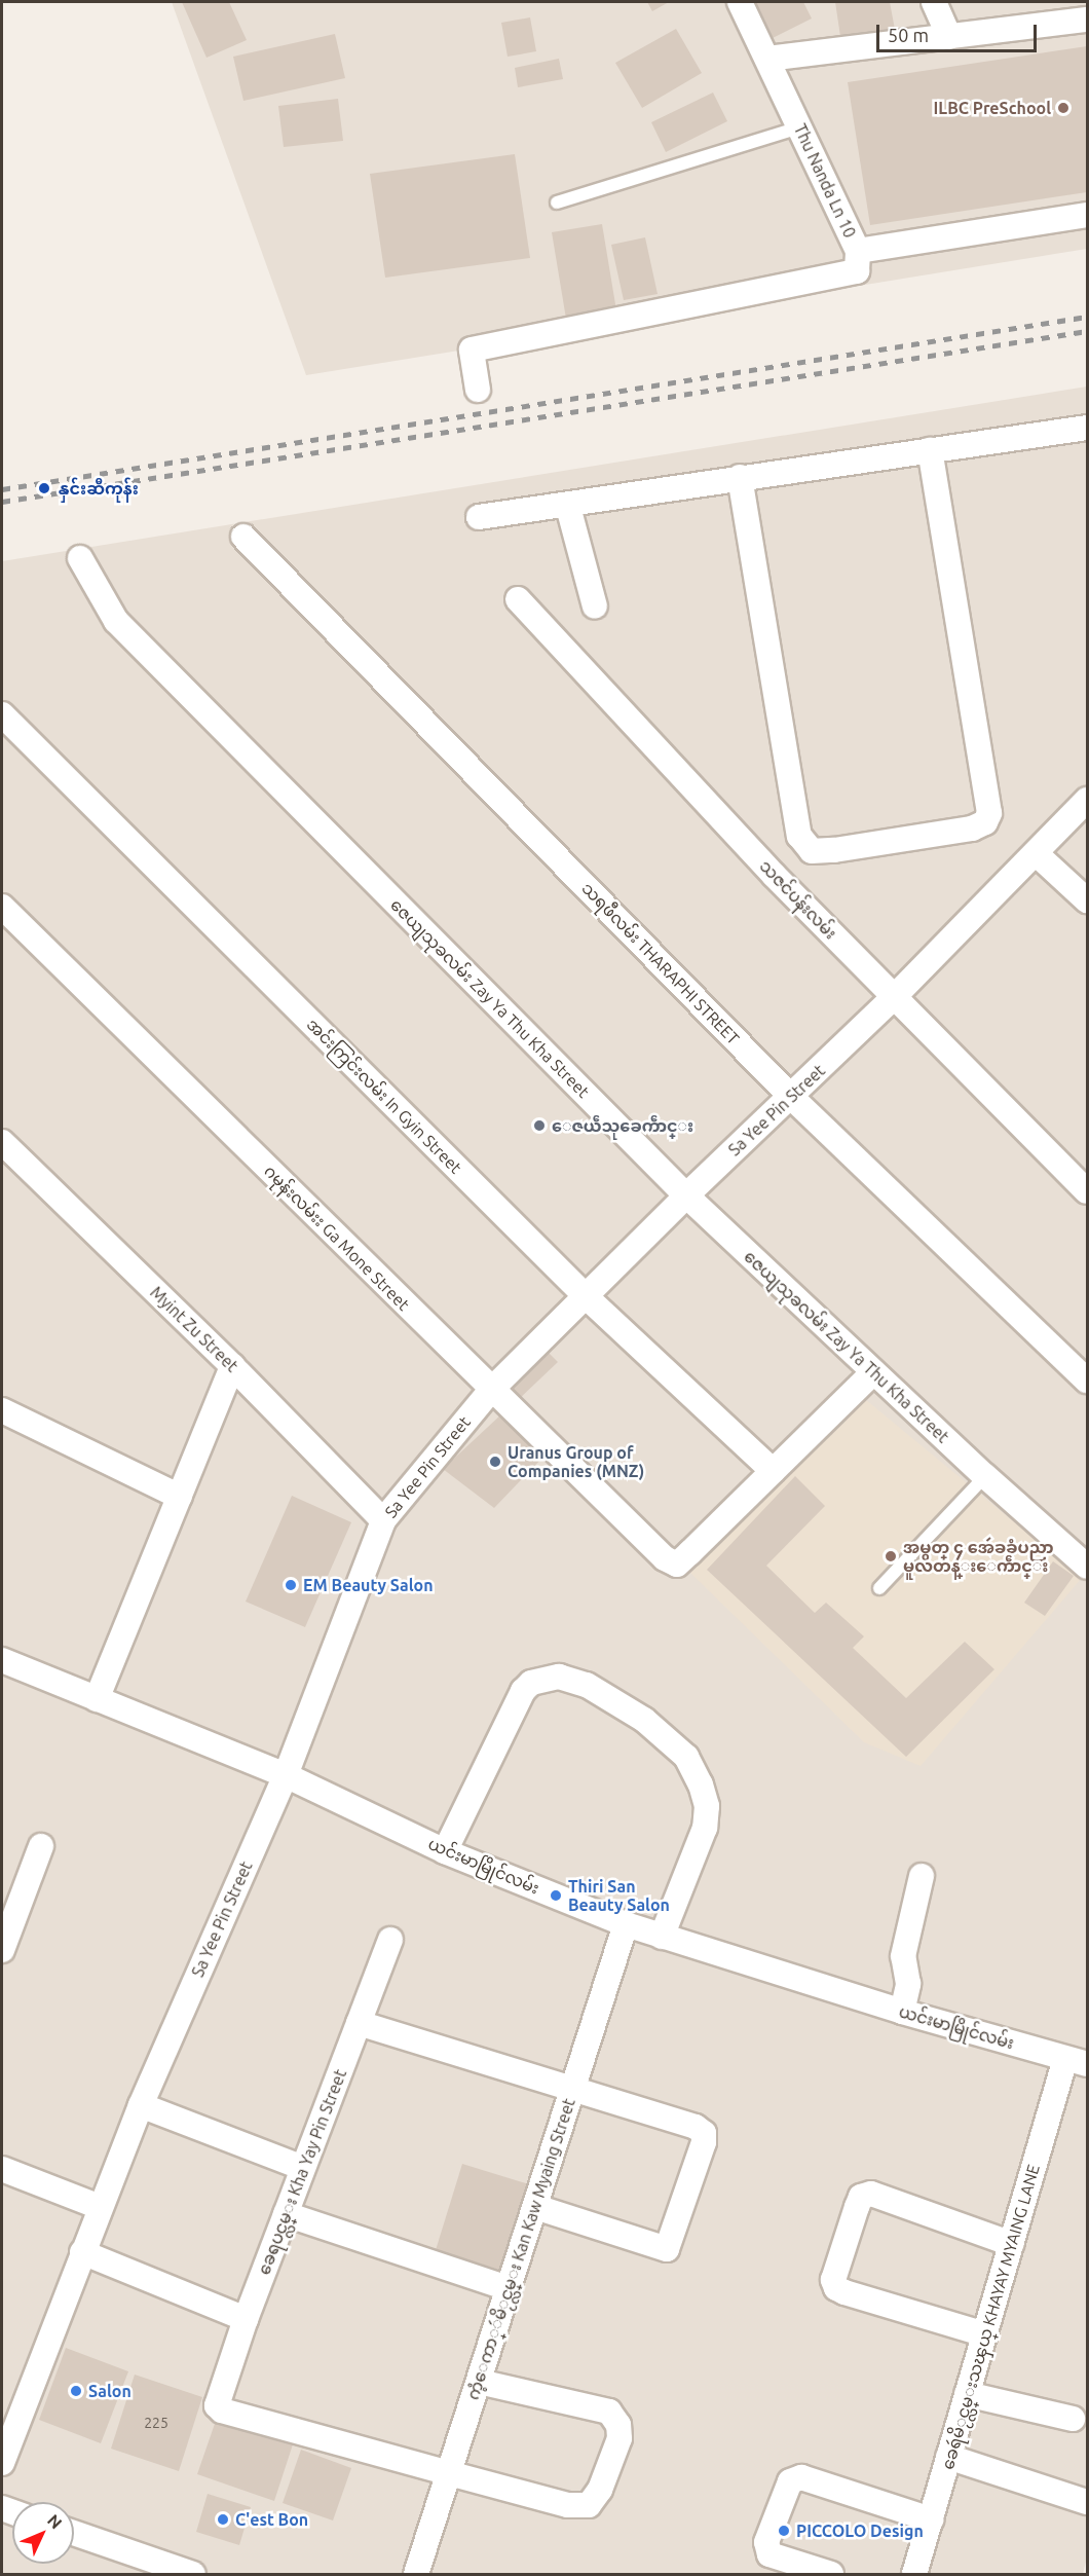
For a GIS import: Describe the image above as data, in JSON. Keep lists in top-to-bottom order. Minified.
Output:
{"streets":{"street":["Thu Nanda Ln 10","သဇင်ပန်းလမ်း","သရဖီလမ်း THARAPHI STREET","ဇေယျသုခလမ်း Zay Ya Thu Kha Street","အင်းကြင်းလမ်း In Gyin Street","Sa Yee Pin Street","ဂမုန်းလမ်းး Ga Mone Street","Myint Zu Street","ယင်းမာမြိုင်လမ်း","ခေရပင္လမ္း Kha Yay Pin Street","ကံ့ေကာ္ဴမိႂင္လမ္း Kan Kaw Myaing Street","ခေရဴမိႂင္လမ္းသၾယ္ KHAYAY MYAING LANE"]},"crossings":[["သဇင်ပန်းလမ်း","Sa Yee Pin Street"],["သရဖီလမ်း THARAPHI STREET","Sa Yee Pin Street"],["ဇေယျသုခလမ်း Zay Ya Thu Kha Street","Sa Yee Pin Street"],["အင်းကြင်းလမ်း In Gyin Street","Sa Yee Pin Street"],["အင်းကြင်းလမ်း In Gyin Street","ဂမုန်းလမ်းး Ga Mone Street"],["Sa Yee Pin Street","ဂမုန်းလမ်းး Ga Mone Street"],["Sa Yee Pin Street","Myint Zu Street"],["Sa Yee Pin Street","ယင်းမာမြိုင်လမ်း"],["ယင်းမာမြိုင်လမ်း","ကံ့ေကာ္ဴမိႂင္လမ္း Kan Kaw Myaing Street"],["ယင်းမာမြိုင်လမ်း","ခေရဴမိႂင္လမ္းသၾယ္ KHAYAY MYAING LANE"],["ခေရပင္လမ္း Kha Yay Pin Street","ကံ့ေကာ္ဴမိႂင္လမ္း Kan Kaw Myaing Street"]],"places":["ILBC PreSchool","နှင်းဆီကုန်း","ေဇယဵသုခေကဵာင္း","Uranus Group of Companies (MNZ)","အမွတ္ ၄ အေဴခခံပညာ မူလတန္းေကဵာင္း","EM Beauty Salon","Thiri San Beauty Salon","Salon","C'est Bon","PICCOLO Design"],"house_numbers":["225"],"scale_bar":"50 m","north":"top right"}
